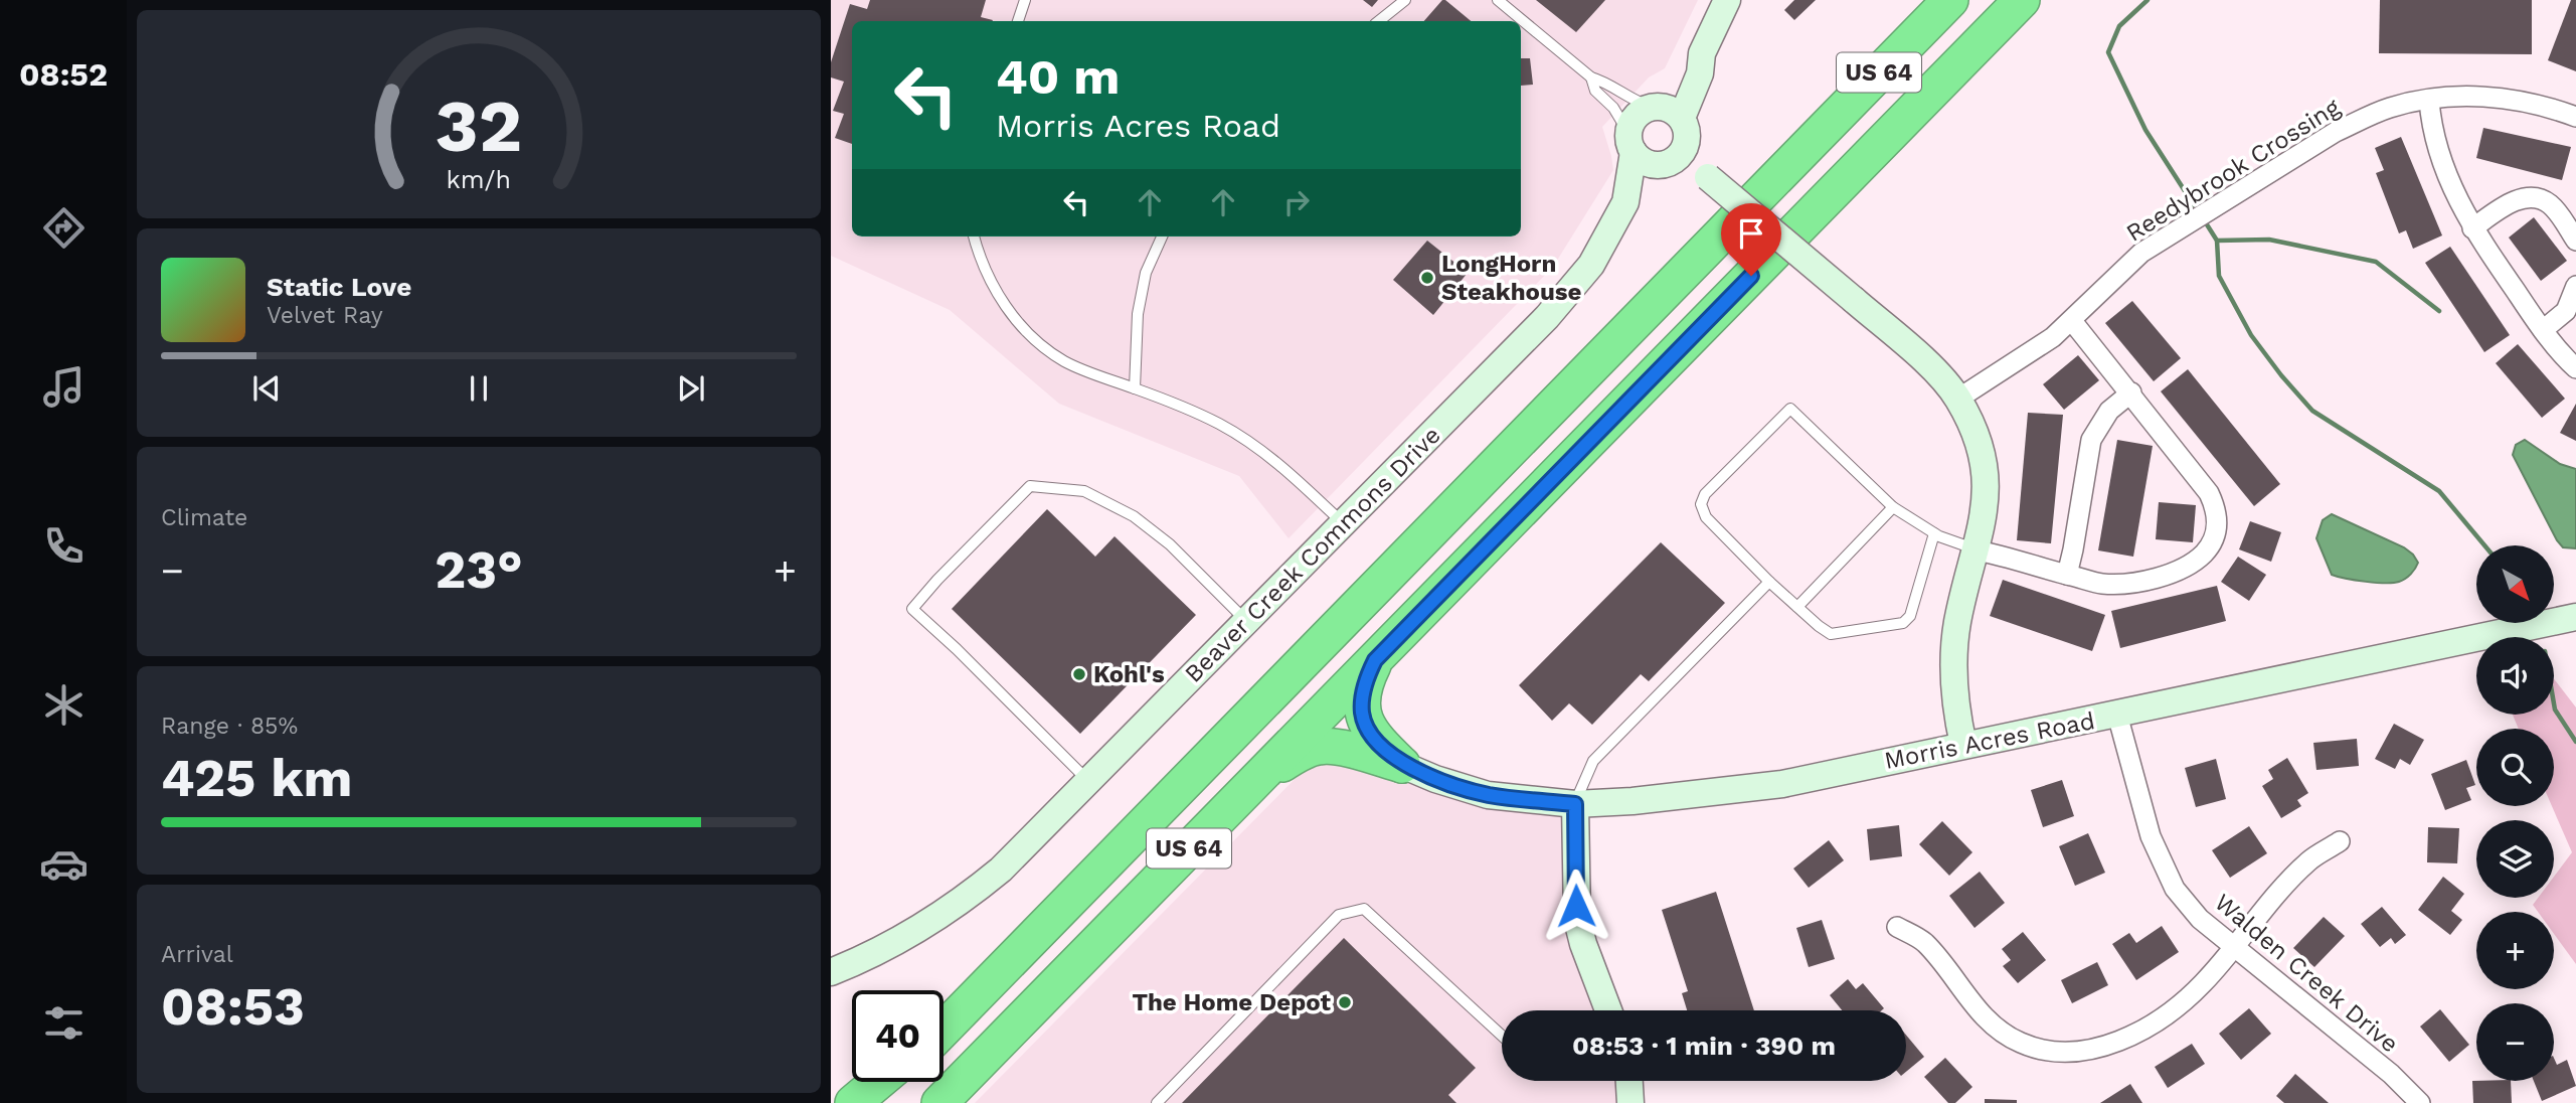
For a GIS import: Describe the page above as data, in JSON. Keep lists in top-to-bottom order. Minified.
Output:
{"streets":{"highway":["US 64"],"street":["Reedybrook Crossing","Beaver Creek Commons Drive","Morris Acres Road","Walden Creek Drive"]},"crossings":[["Morris Acres Road","Walden Creek Drive"]],"places":["LongHorn Steakhouse","Kohl's","The Home Depot"],"north":"bottom right","page":{"tabs":"08:52","turn":["40 m","Morris Acres Road"],"song":["Static Love","Velvet Ray"],"tile":["Climate",["Range · 85%","425 km"],["Arrival","08:53"]],"heat":["−","23°","+"],"map_buttons":["+","−"],"limit":"40","trip":"08:53 · 1 min · 390 m","gauge":["32","km/h"]}}
